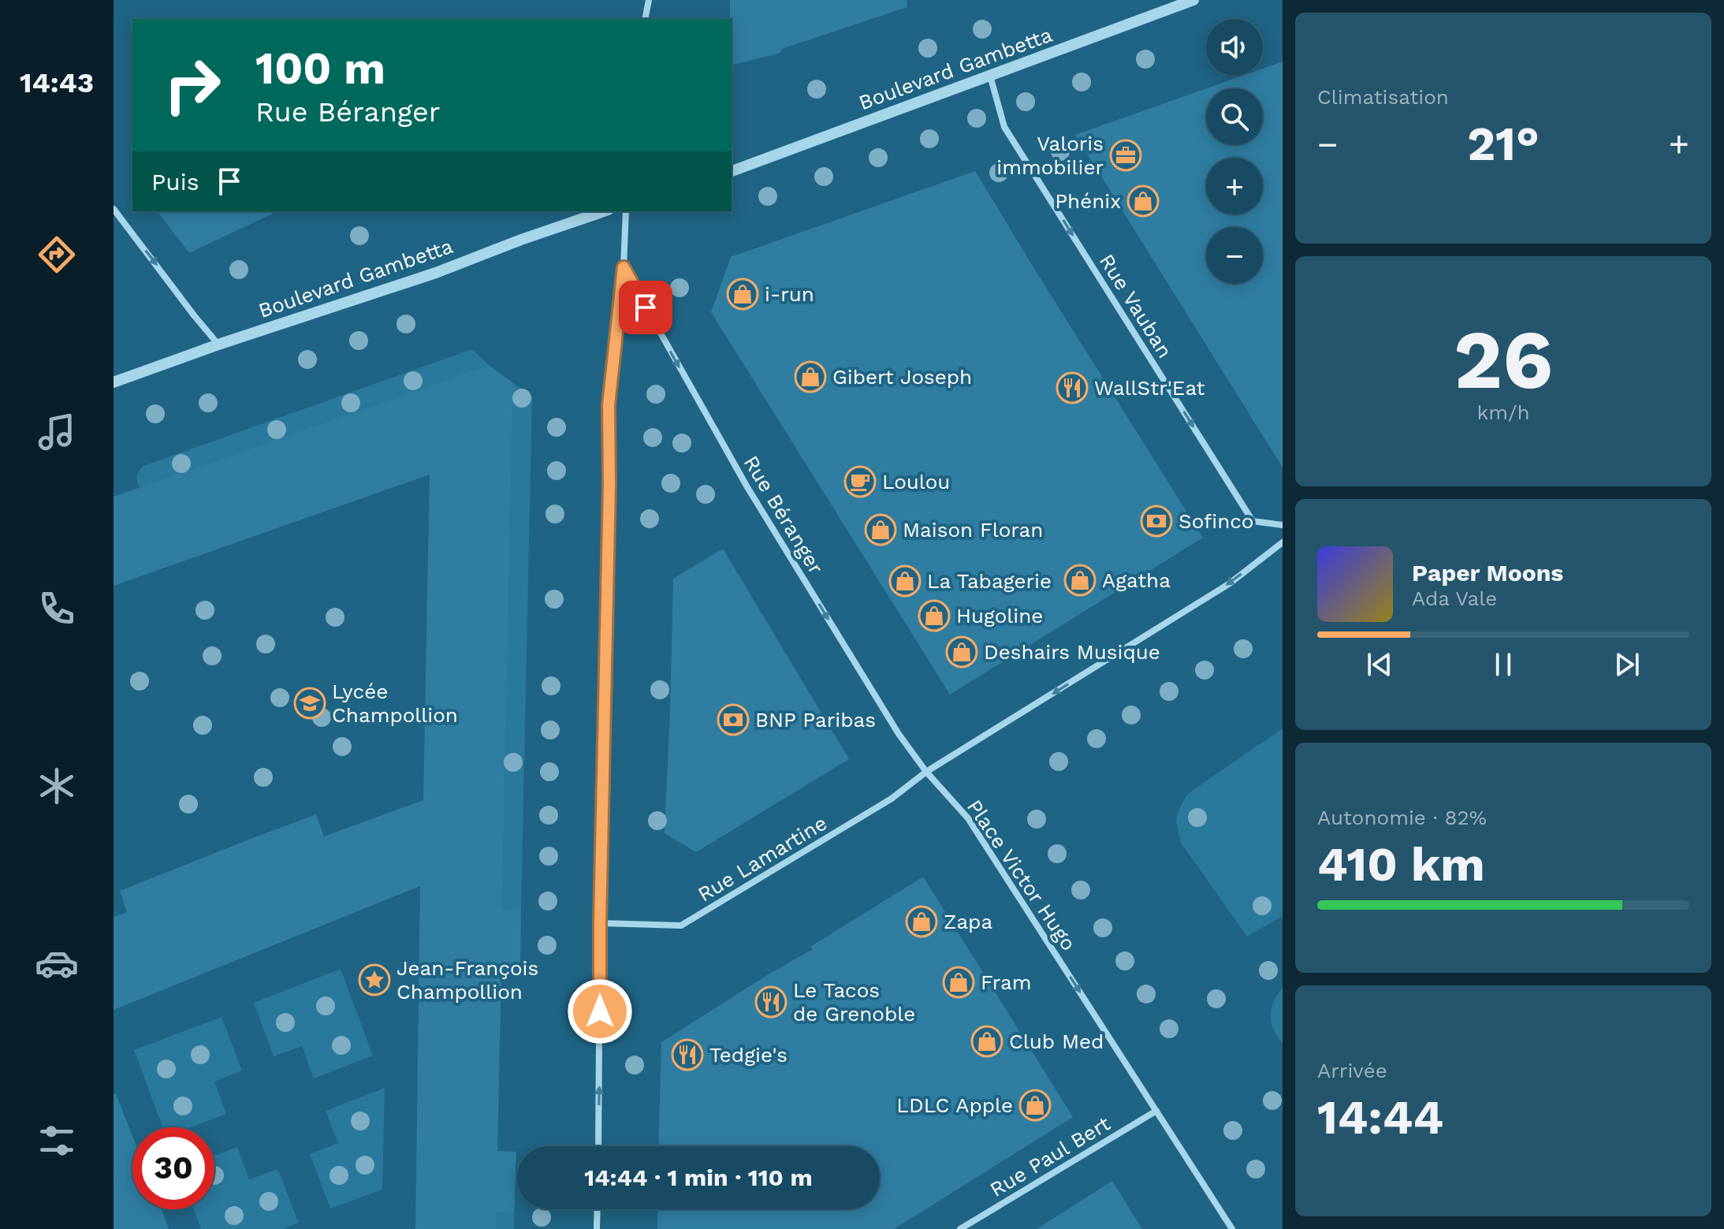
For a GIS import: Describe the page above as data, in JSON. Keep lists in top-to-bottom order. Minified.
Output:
{"streets":{"street":["Boulevard Gambetta","Rue Vauban","Rue Béranger","Rue Lamartine","Place Victor Hugo","Rue Paul Bert"]},"crossings":[["Boulevard Gambetta","Rue Vauban"],["Rue Béranger","Rue Lamartine"],["Rue Béranger","Place Victor Hugo"],["Rue Lamartine","Place Victor Hugo"],["Place Victor Hugo","Rue Paul Bert"]],"one_way":["Rue Vauban","Rue Béranger","Place Victor Hugo"],"places":{"office":["Valoris immobilier"],"shop":["Phénix","i-run","Gibert Joseph","Maison Floran","Agatha","La Tabagerie","Hugoline","Deshairs Musique","Zapa","Fram","Club Med","LDLC Apple"],"restaurant":["WallStr'Eat","Le Tacos de Grenoble","Tedgie's"],"cafe":["Loulou"],"bank":["Sofinco","BNP Paribas"],"school or university":["Lycée Champollion"],"place":["Jean-François Champollion"]},"page":{"tabs":"14:43","tile":["Climatisation",["26","km/h"],["Autonomie · 82%","410 km"],["Arrivée","14:44"]],"map_buttons":["+","−"],"turn":["100 m","Rue Béranger"],"heat":["−","21°","+"],"then":"Puis","song":["Paper Moons","Ada Vale"],"limit":"30","trip":"14:44 · 1 min · 110 m"}}
